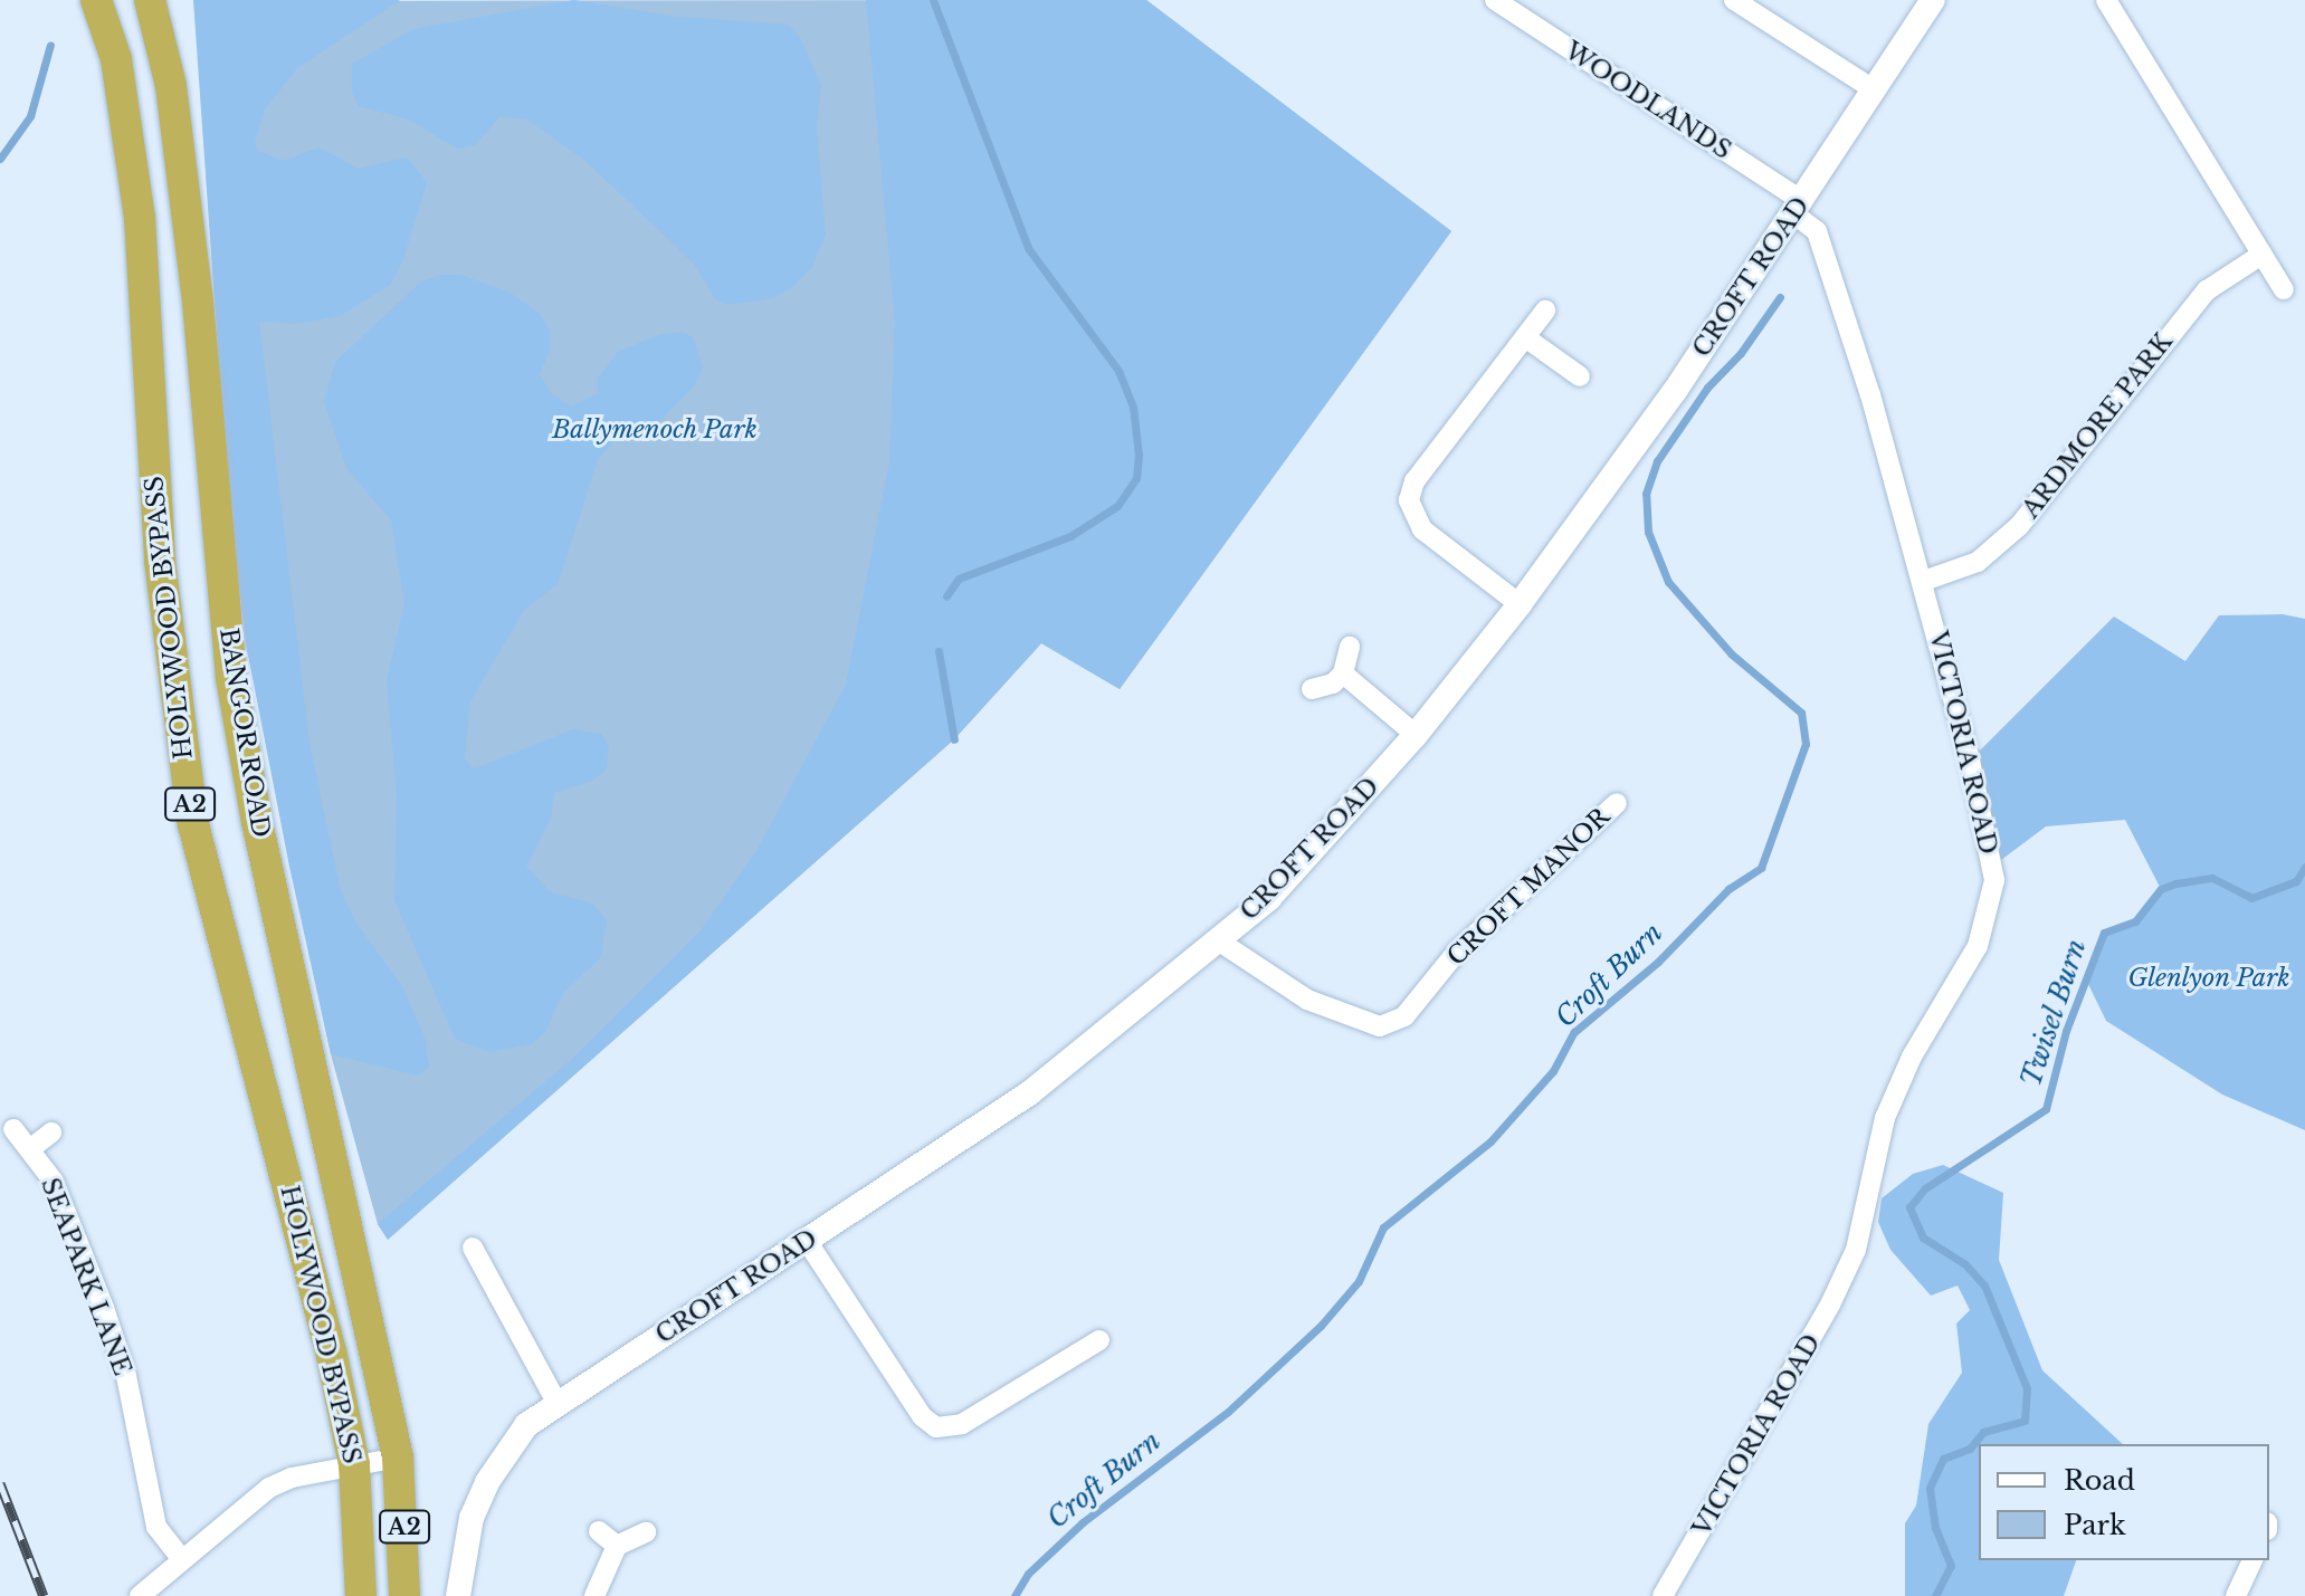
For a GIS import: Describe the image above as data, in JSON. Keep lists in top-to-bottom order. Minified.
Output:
{"streets":{"highway":["HOLYWOOD BYPASS","BANGOR ROAD","A2"],"street":["WOODLANDS","CROFT ROAD","ARDMORE PARK","VICTORIA ROAD","CROFT MANOR","SEAPARK LANE"]},"crossings":[["WOODLANDS","CROFT ROAD"],["WOODLANDS","VICTORIA ROAD"],["CROFT ROAD","VICTORIA ROAD"],["CROFT ROAD","CROFT MANOR"],["ARDMORE PARK","VICTORIA ROAD"],["HOLYWOOD BYPASS","BANGOR ROAD"]],"water":["Croft Burn","Twisel Burn"],"parks":["Ballymenoch Park","Glenlyon Park"],"legend":["Road","Park"]}
